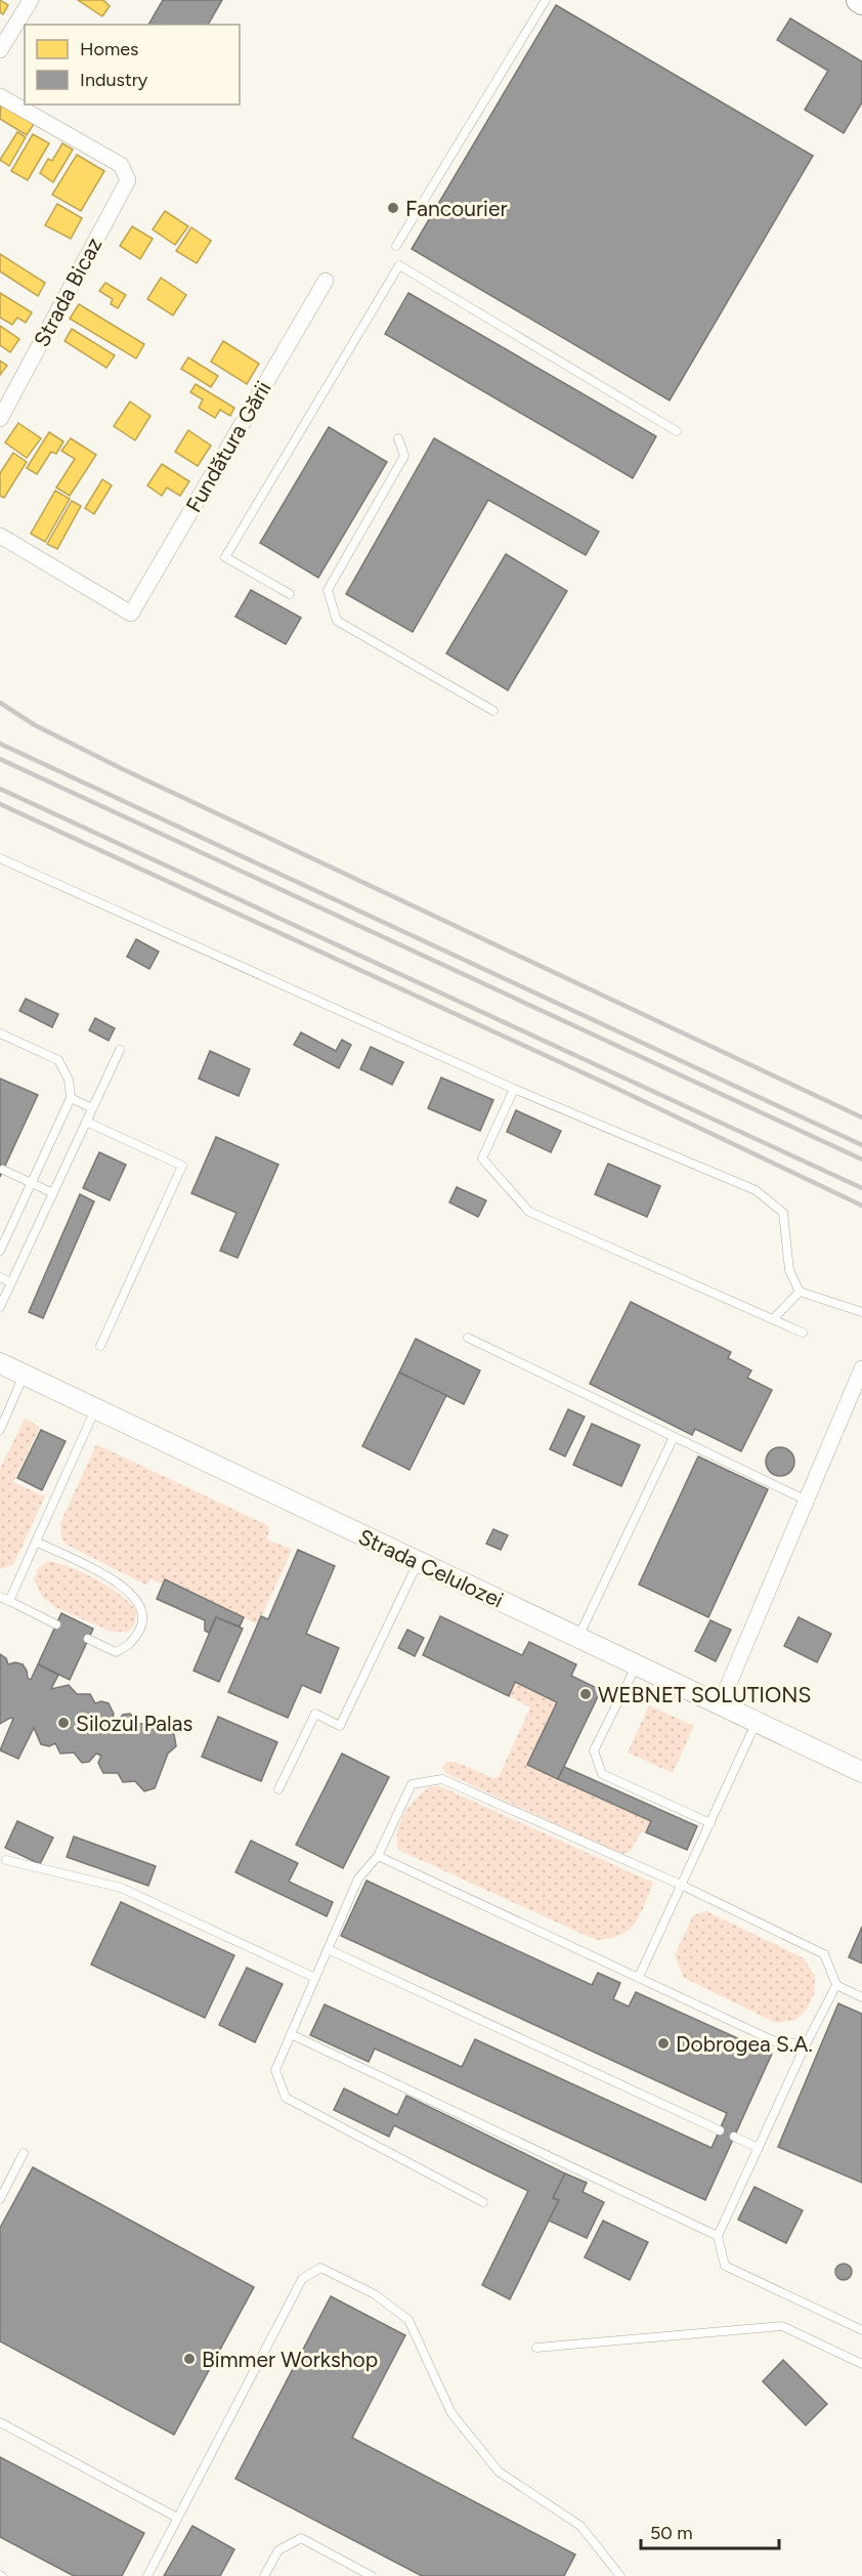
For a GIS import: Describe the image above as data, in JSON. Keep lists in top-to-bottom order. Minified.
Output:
{"streets":{"street":["Strada Bicaz","Fundătura Gării","Strada Celulozei"]},"places":["Fancourier","WEBNET SOLUTIONS","Silozul Palas","Dobrogea S.A.","Bimmer Workshop"],"legend":["Homes","Industry"],"scale_bar":"50 m"}
